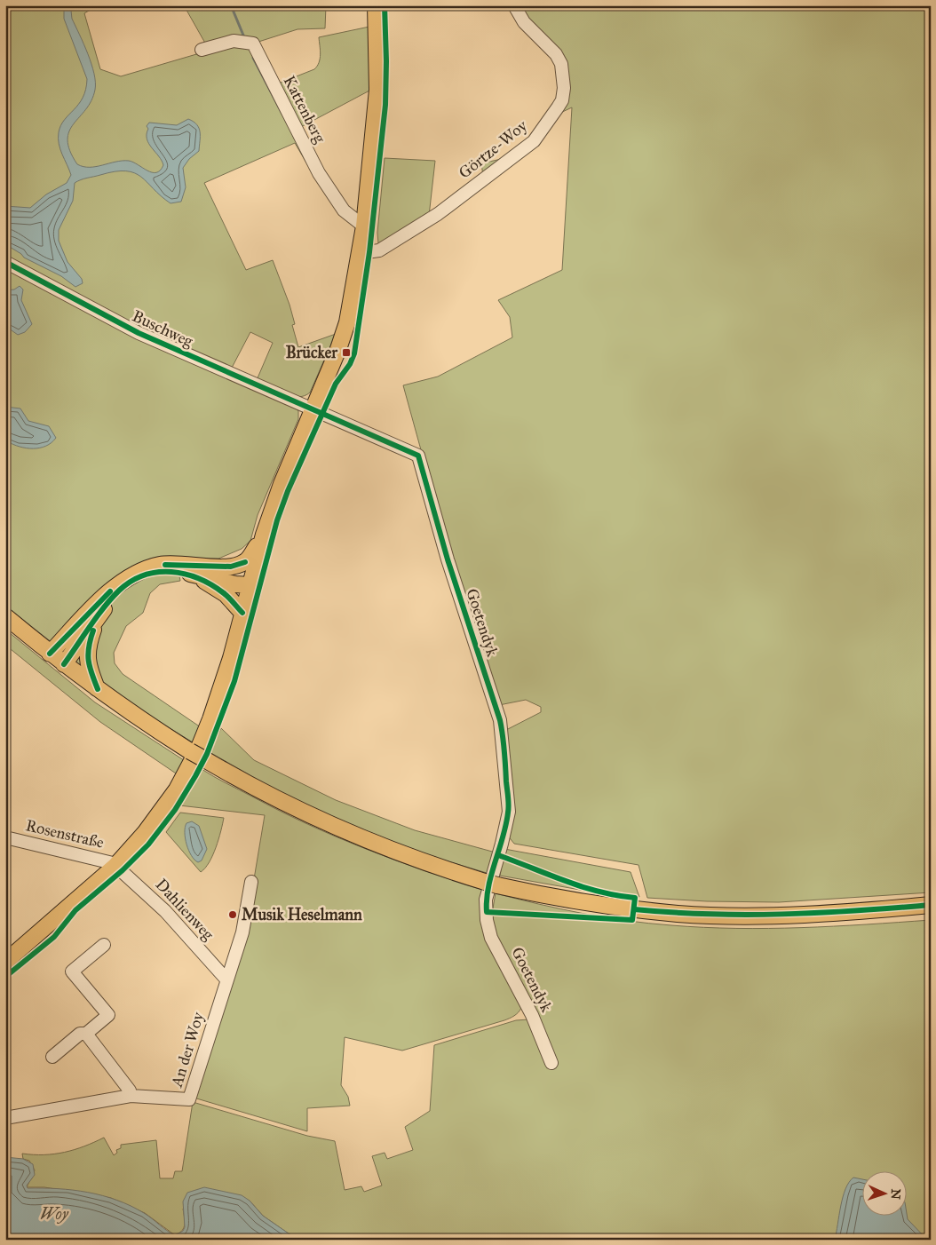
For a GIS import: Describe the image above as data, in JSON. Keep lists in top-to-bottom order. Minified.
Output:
{"streets":{"street":["Kattenberg","Görtze-Woy","Buschweg","Goetendyk","Rosenstraße","Dahlienweg","An der Woy"]},"crossings":[["Buschweg","Goetendyk"],["Rosenstraße","Dahlienweg"],["Dahlienweg","An der Woy"]],"water":["Woy"],"places":{"transit":["Brücker"],"other":["Musik Heselmann"]},"north":"right"}
